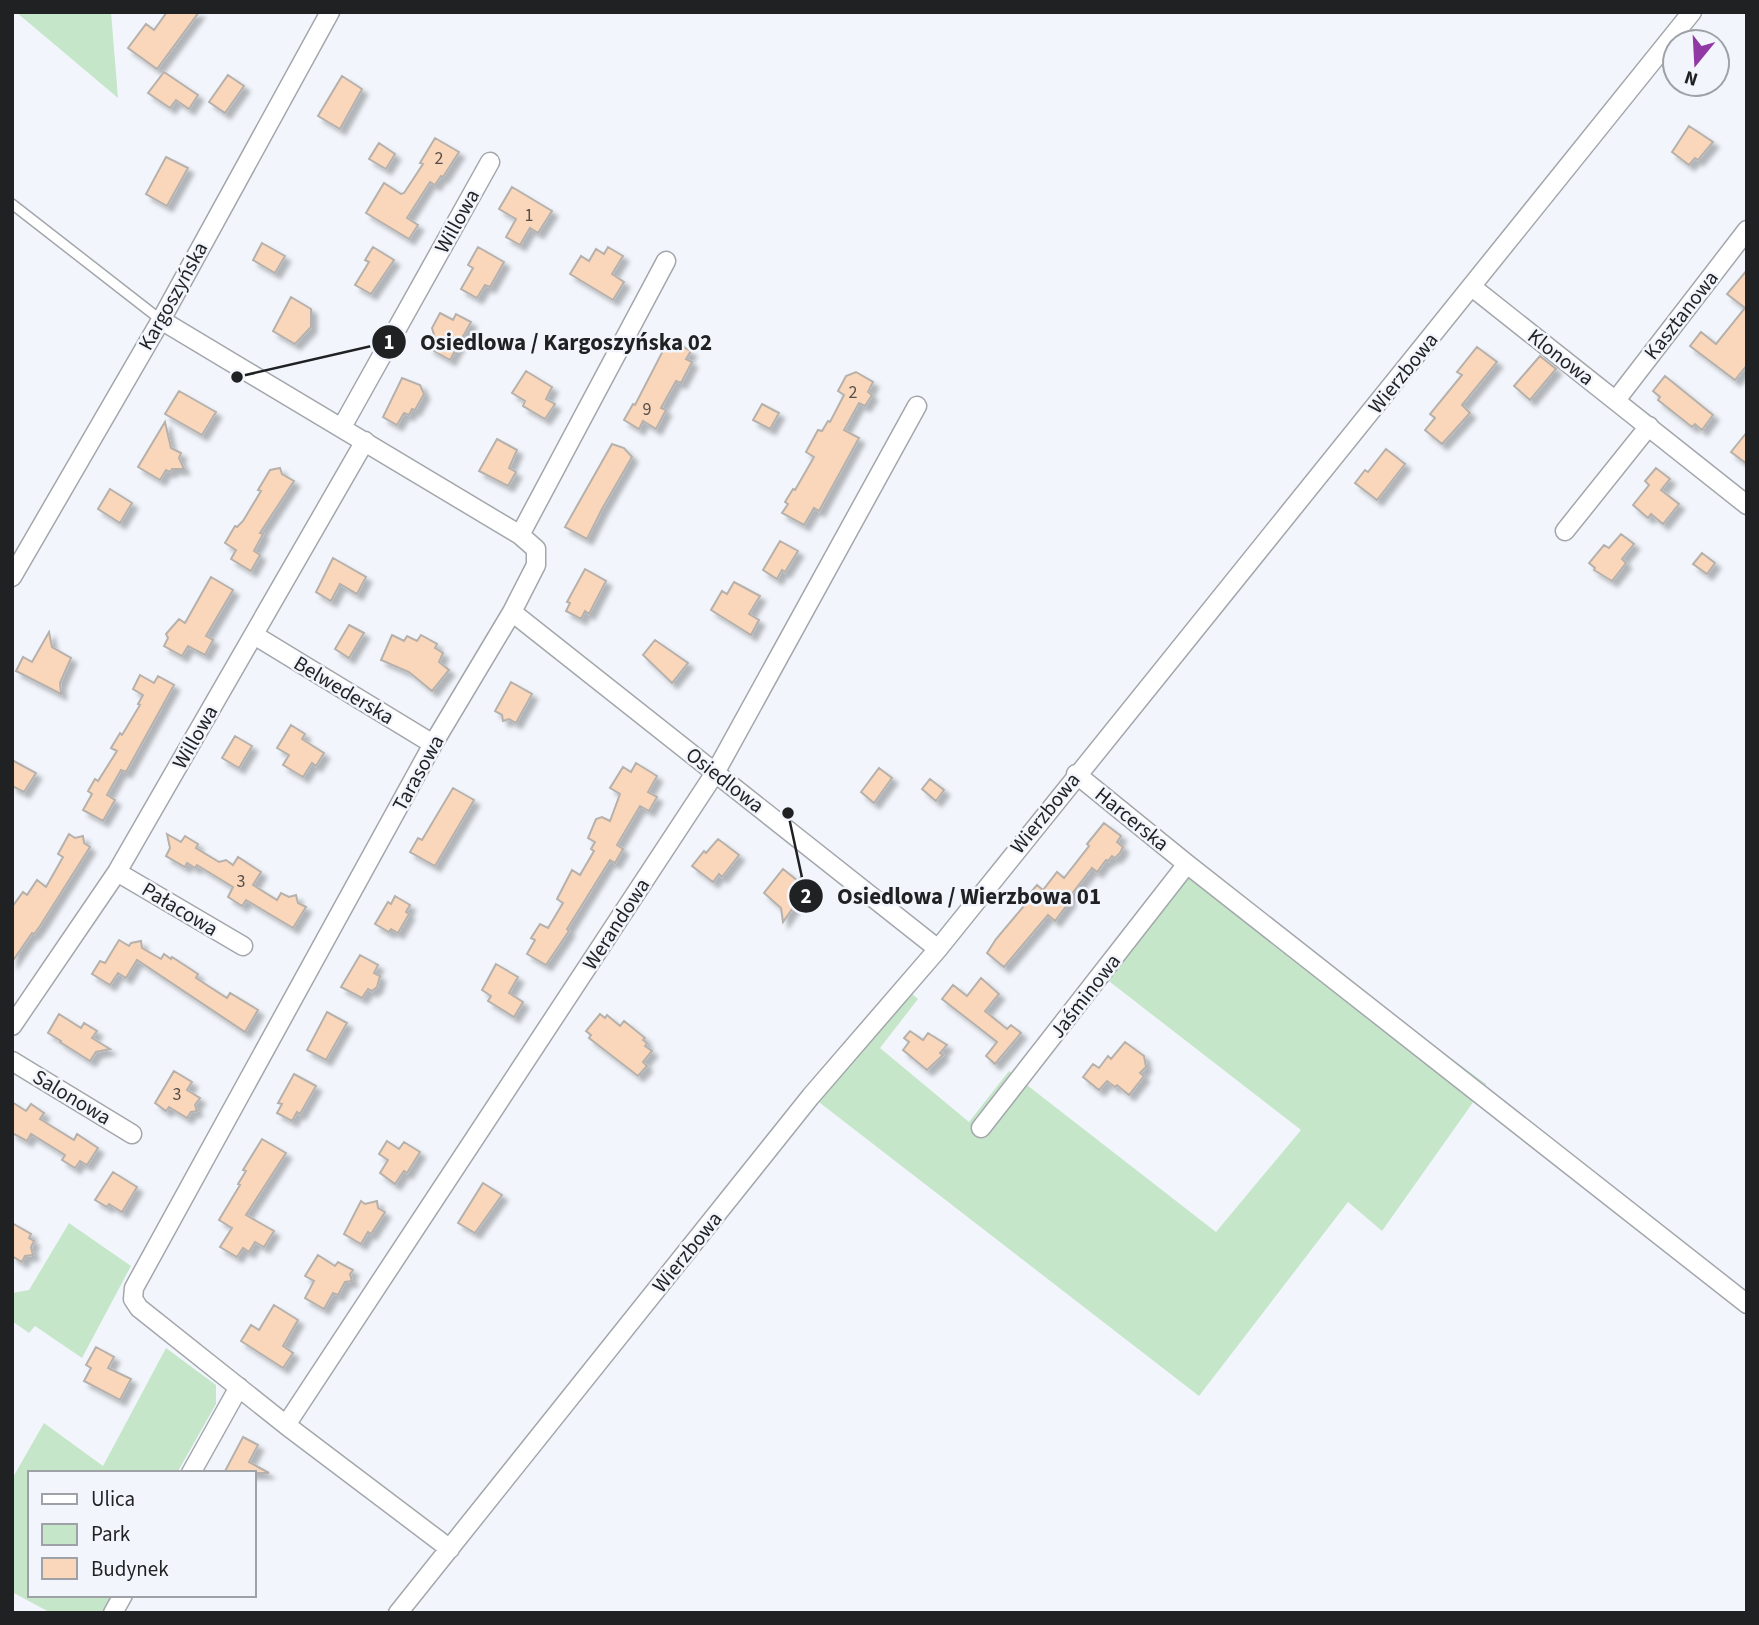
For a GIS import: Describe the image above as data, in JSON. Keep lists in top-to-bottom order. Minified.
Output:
{"streets":{"street":["Willowa","Kargoszyńska","Kasztanowa","Klonowa","Wierzbowa","Belwederska","Tarasowa","Osiedlowa","Harcerska","Pałacowa","Werandowa","Jaśminowa","Salonowa"]},"crossings":[["Willowa","Belwederska"],["Willowa","Pałacowa"],["Kasztanowa","Klonowa"],["Klonowa","Wierzbowa"],["Wierzbowa","Osiedlowa"],["Wierzbowa","Harcerska"],["Belwederska","Tarasowa"],["Tarasowa","Osiedlowa"],["Osiedlowa","Werandowa"],["Harcerska","Jaśminowa"]],"places":["Osiedlowa / Kargoszyńska 02","Osiedlowa / Wierzbowa 01"],"house_numbers":["2","1","2","9","3","3"],"legend":["Ulica","Park","Budynek"],"north":"bottom"}
